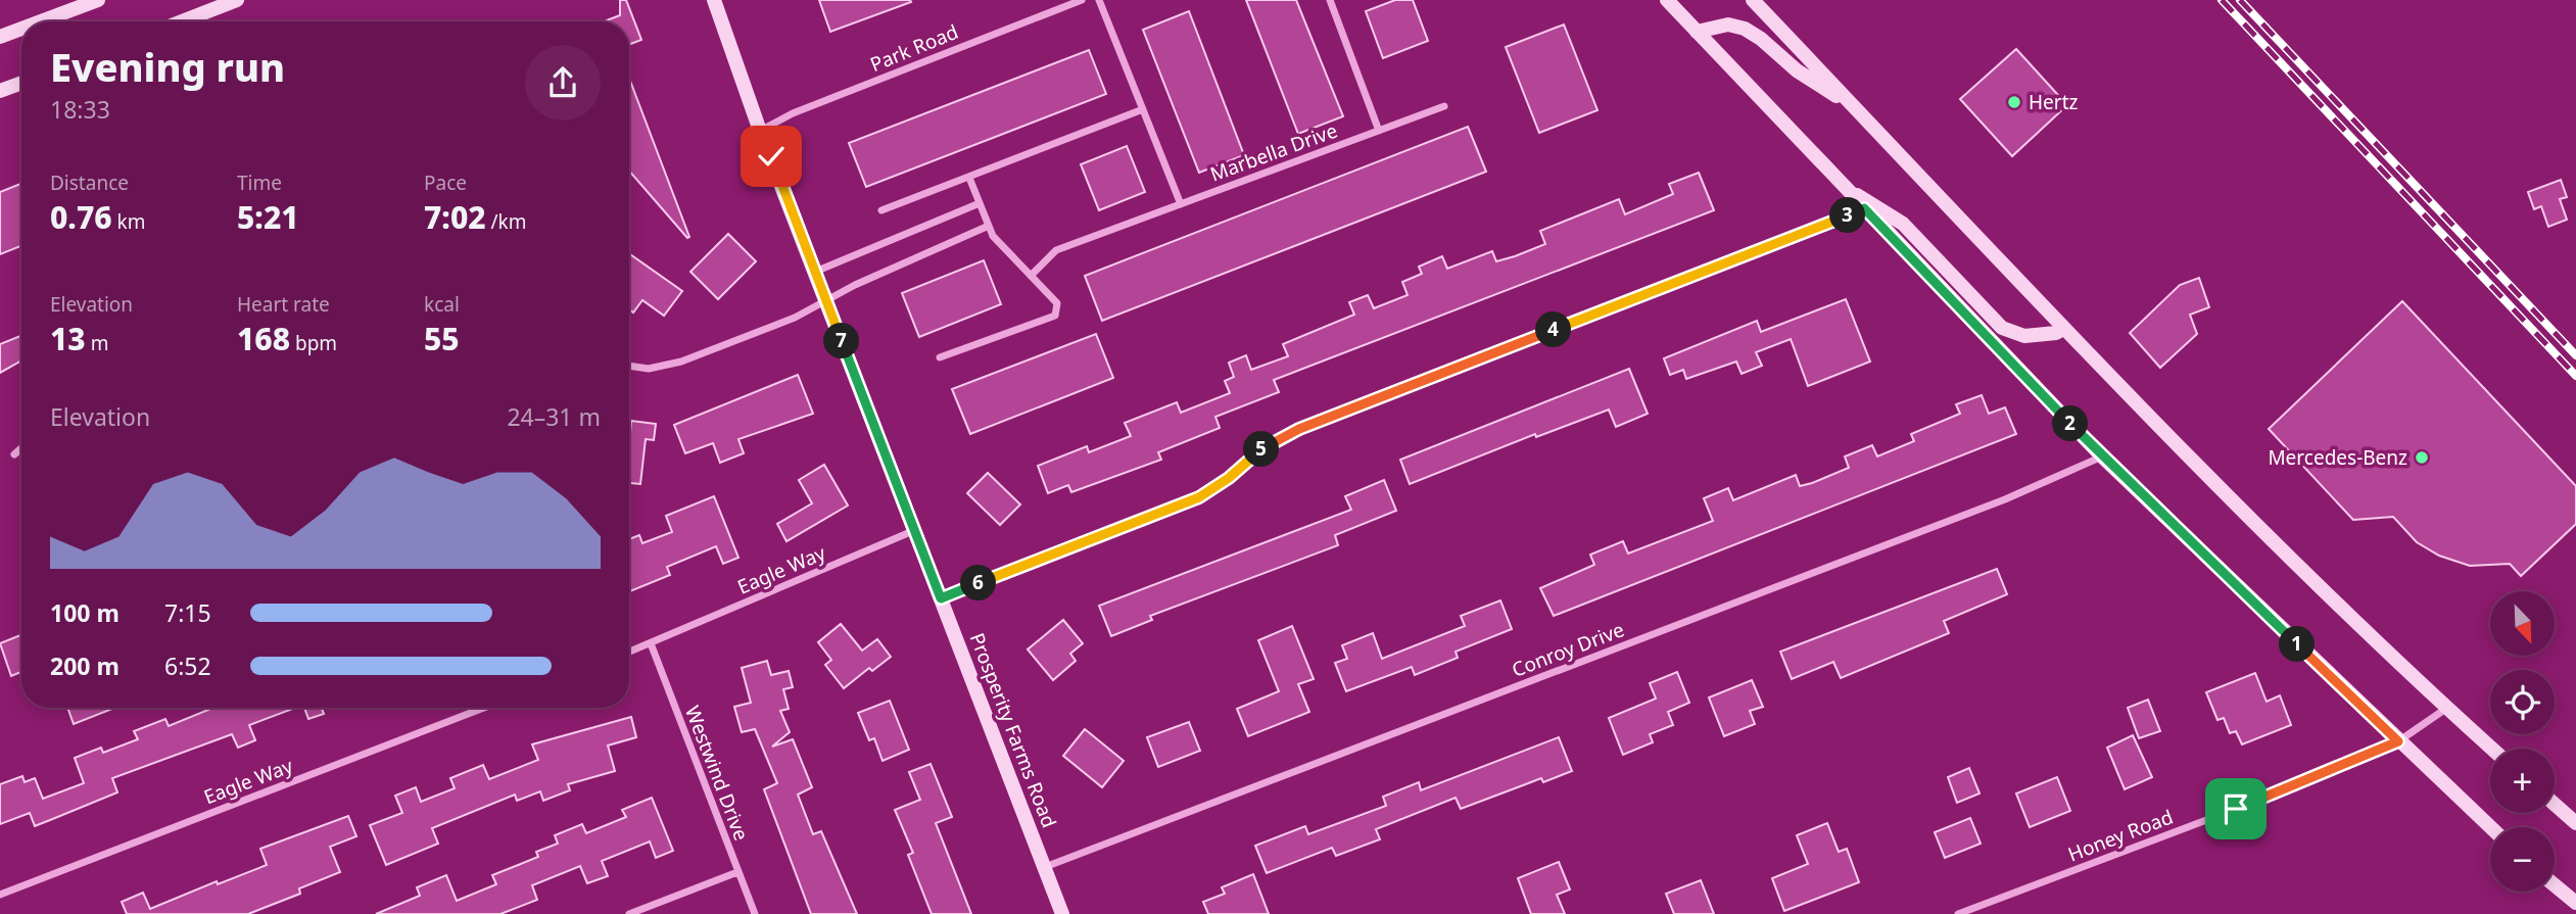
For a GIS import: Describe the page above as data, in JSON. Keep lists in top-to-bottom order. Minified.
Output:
{"streets":{"main road":["Prosperity Farms Road"],"street":["Park Road","Marbella Drive","Eagle Way","Conroy Drive","Westwind Drive","Honey Road"]},"crossings":[["Park Road","Prosperity Farms Road"],["Eagle Way","Prosperity Farms Road"],["Eagle Way","Westwind Drive"],["Conroy Drive","Prosperity Farms Road"]],"places":["Hertz","Mercedes-Benz"],"north":"bottom right","page":{"heading":["Evening run","18:33"],"stats":[["Distance","0.76 km"],["Time","5:21"],["Pace","7:02 /km"],["Elevation","13 m"],["Heart rate","168 bpm"],["kcal","55"]],"pins":["3","4","7","2","5","6","1"],"chart":["Elevation","24–31 m"],"list":[{"name":"100 m","note":"7:15"},{"name":"200 m","note":"6:52"}],"map_buttons":["+","−"]}}
